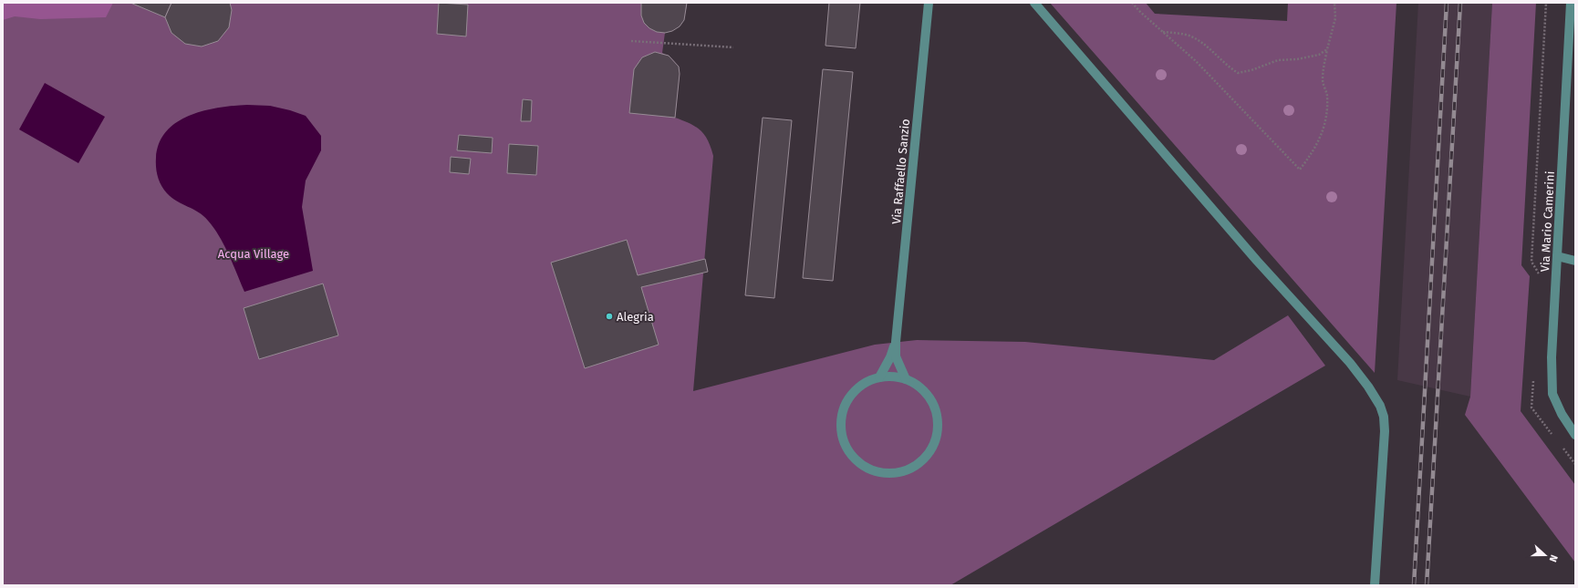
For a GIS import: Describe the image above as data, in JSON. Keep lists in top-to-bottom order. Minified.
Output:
{"streets":{"street":["Via Raffaello Sanzio","Via Mario Camerini"]},"parks":["Acqua Village"],"places":["Alegria"],"north":"right"}
